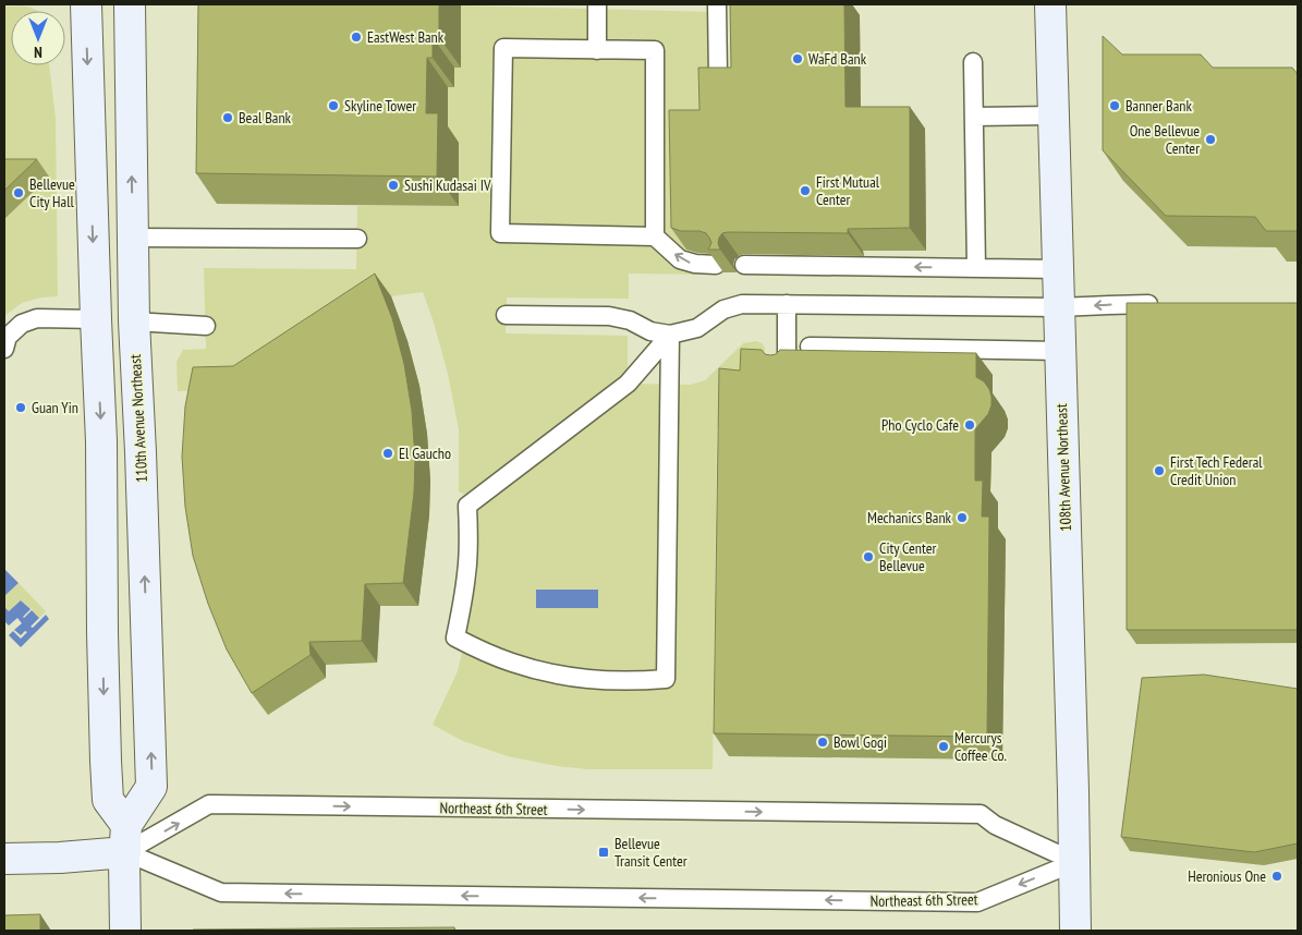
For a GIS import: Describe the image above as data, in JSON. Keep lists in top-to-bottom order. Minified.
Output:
{"streets":{"street":["110th Avenue Northeast","108th Avenue Northeast","Northeast 6th Street"]},"crossings":[["110th Avenue Northeast","Northeast 6th Street"],["108th Avenue Northeast","Northeast 6th Street"]],"places":{"other":["EastWest Bank","WaFd Bank","Skyline Tower","Banner Bank","Beal Bank","One Bellevue Center","Sushi Kudasai IV","First Mutual Center","Bellevue City Hall","Guan Yin","Pho Cyclo Cafe","El Gaucho","First Tech Federal Credit Union","Mechanics Bank","City Center Bellevue","Bowl Gogi","Mercurys Coffee Co.","Heronious One"],"transit":["Bellevue Transit Center"]},"north":"bottom"}
